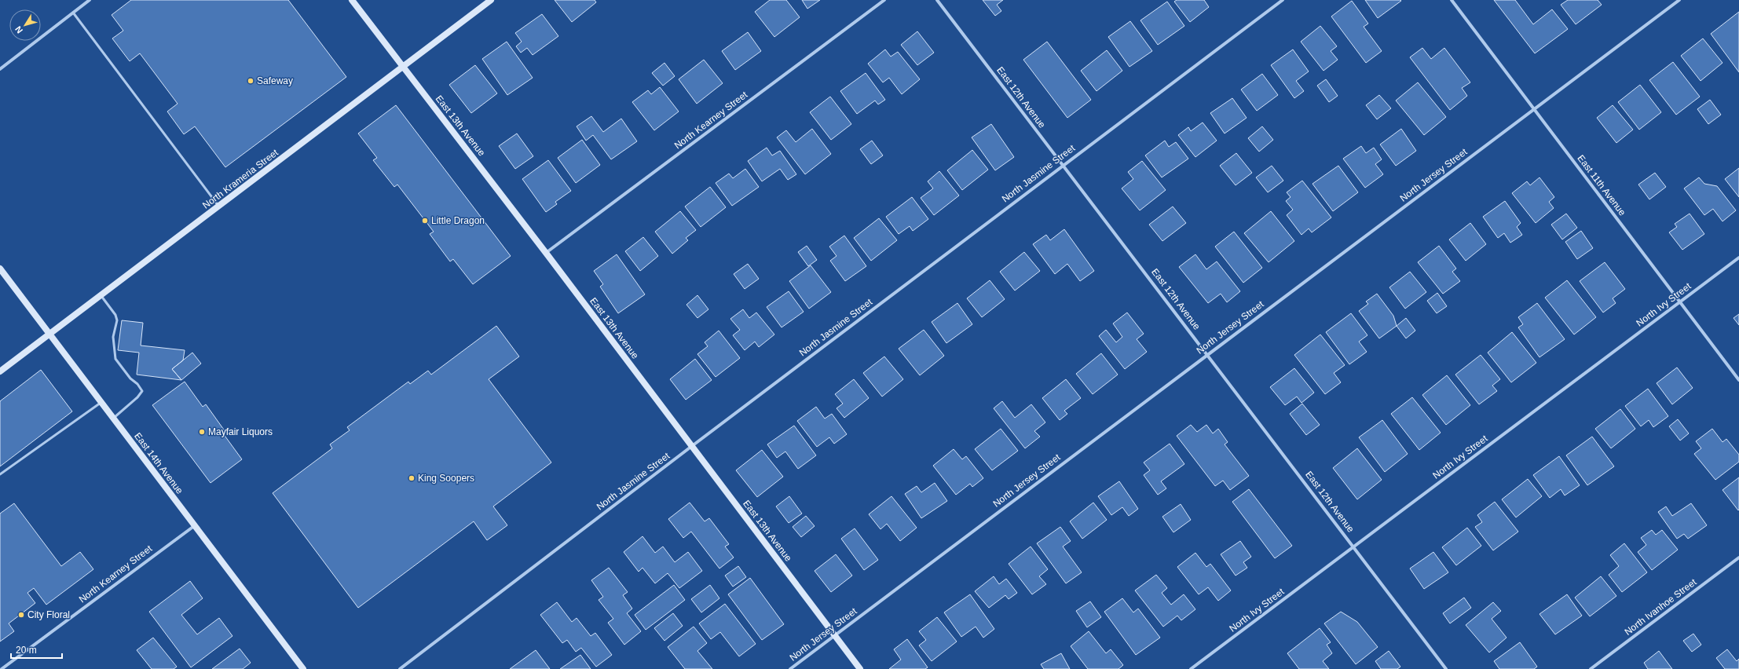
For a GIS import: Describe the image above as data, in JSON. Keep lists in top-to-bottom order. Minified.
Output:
{"streets":{"main road":["East 13th Avenue","North Krameria Street","East 14th Avenue"],"street":["East 12th Avenue","North Kearney Street","North Jasmine Street","North Jersey Street","East 11th Avenue","North Ivy Street","North Ivanhoe Street"]},"crossings":[["East 12th Avenue","North Jasmine Street"],["East 12th Avenue","North Jersey Street"],["East 12th Avenue","North Ivy Street"],["North Kearney Street","East 13th Avenue"],["North Kearney Street","East 14th Avenue"],["East 13th Avenue","North Jasmine Street"],["East 13th Avenue","North Jersey Street"],["East 13th Avenue","North Krameria Street"],["North Jersey Street","East 11th Avenue"],["North Krameria Street","East 14th Avenue"],["East 11th Avenue","North Ivy Street"]],"places":["Safeway","Little Dragon","Mayfair Liquors","King Soopers","City Floral"],"scale_bar":"20 m","north":"bottom left"}
